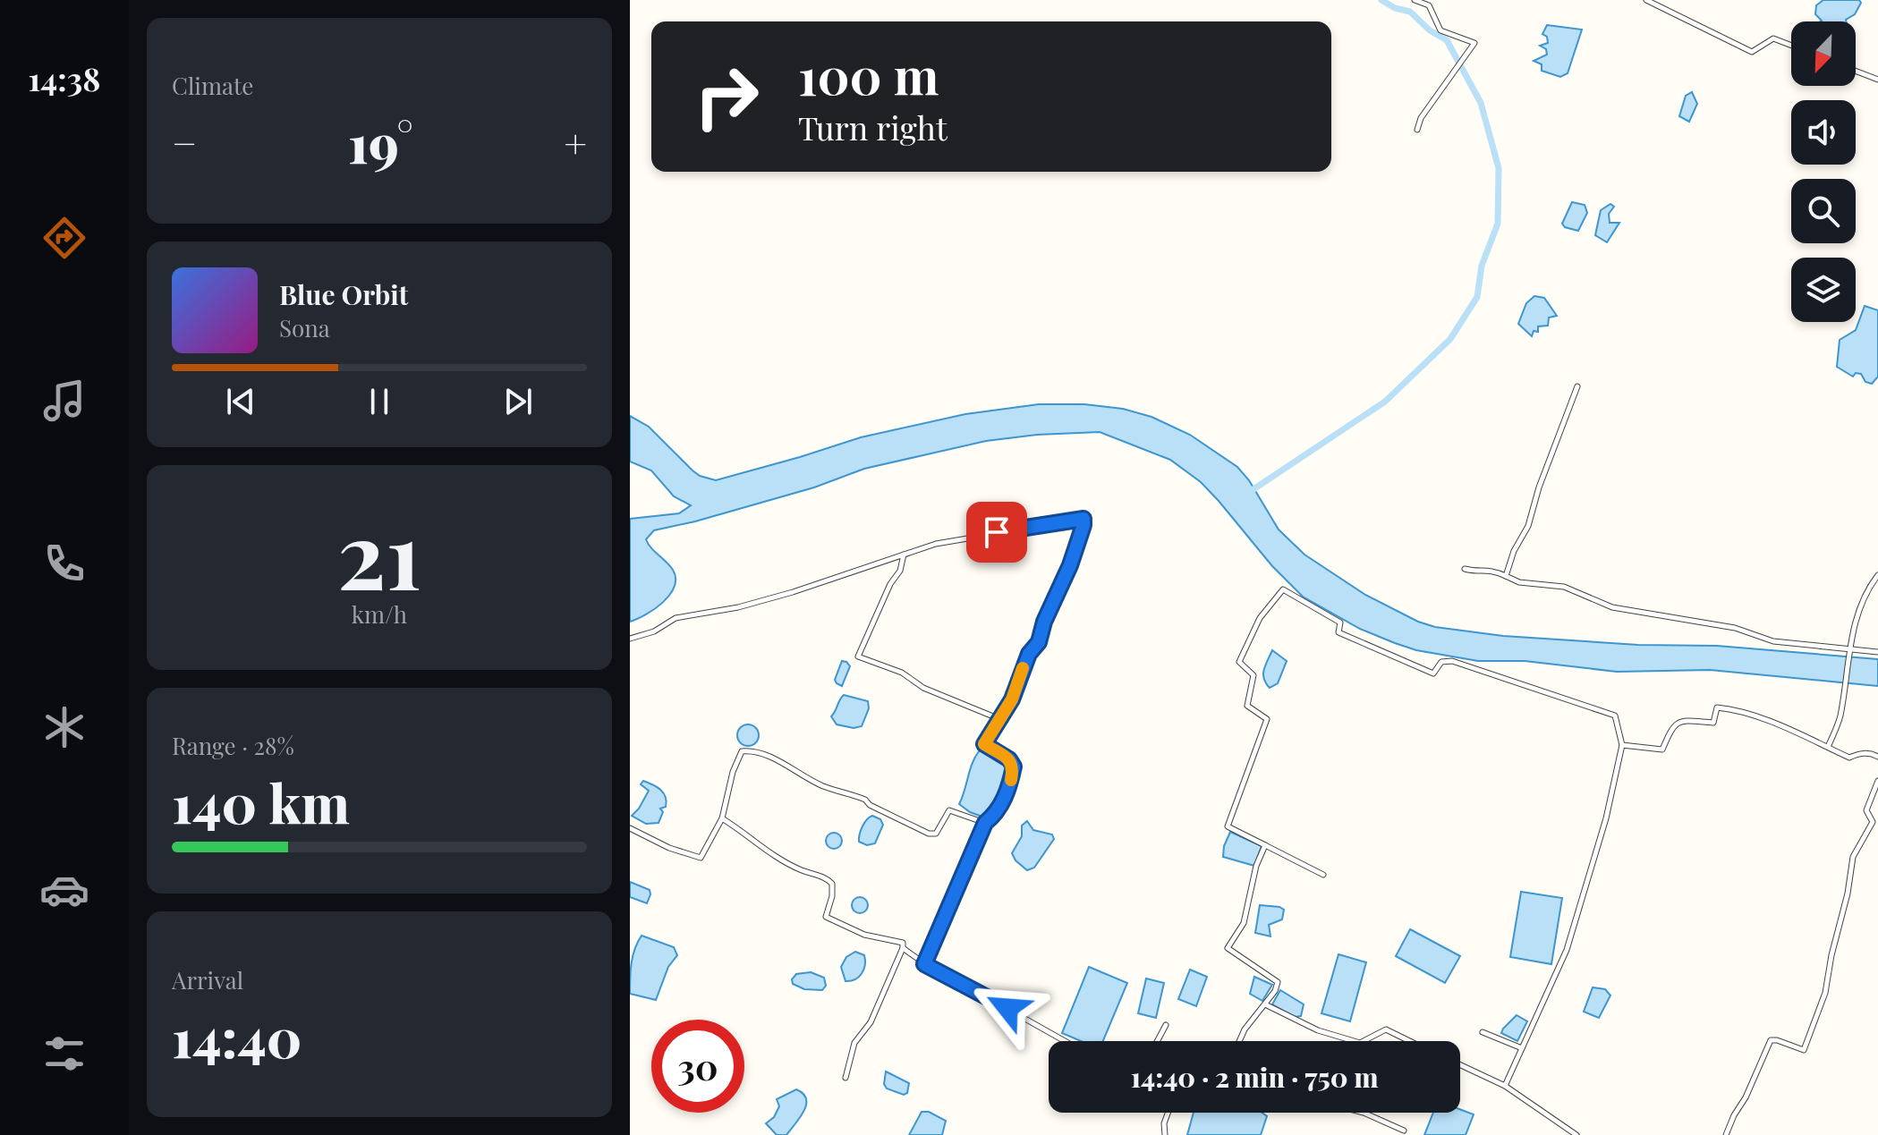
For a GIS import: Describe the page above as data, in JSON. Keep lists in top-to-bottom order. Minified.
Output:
{"north":"bottom left","page":{"tabs":"14:38","tile":["Climate",["21","km/h"],["Range · 28%","140 km"],["Arrival","14:40"]],"turn":["100 m","Turn right"],"heat":["−","19°","+"],"song":["Blue Orbit","Sona"],"limit":"30","trip":"14:40 · 2 min · 750 m"}}
